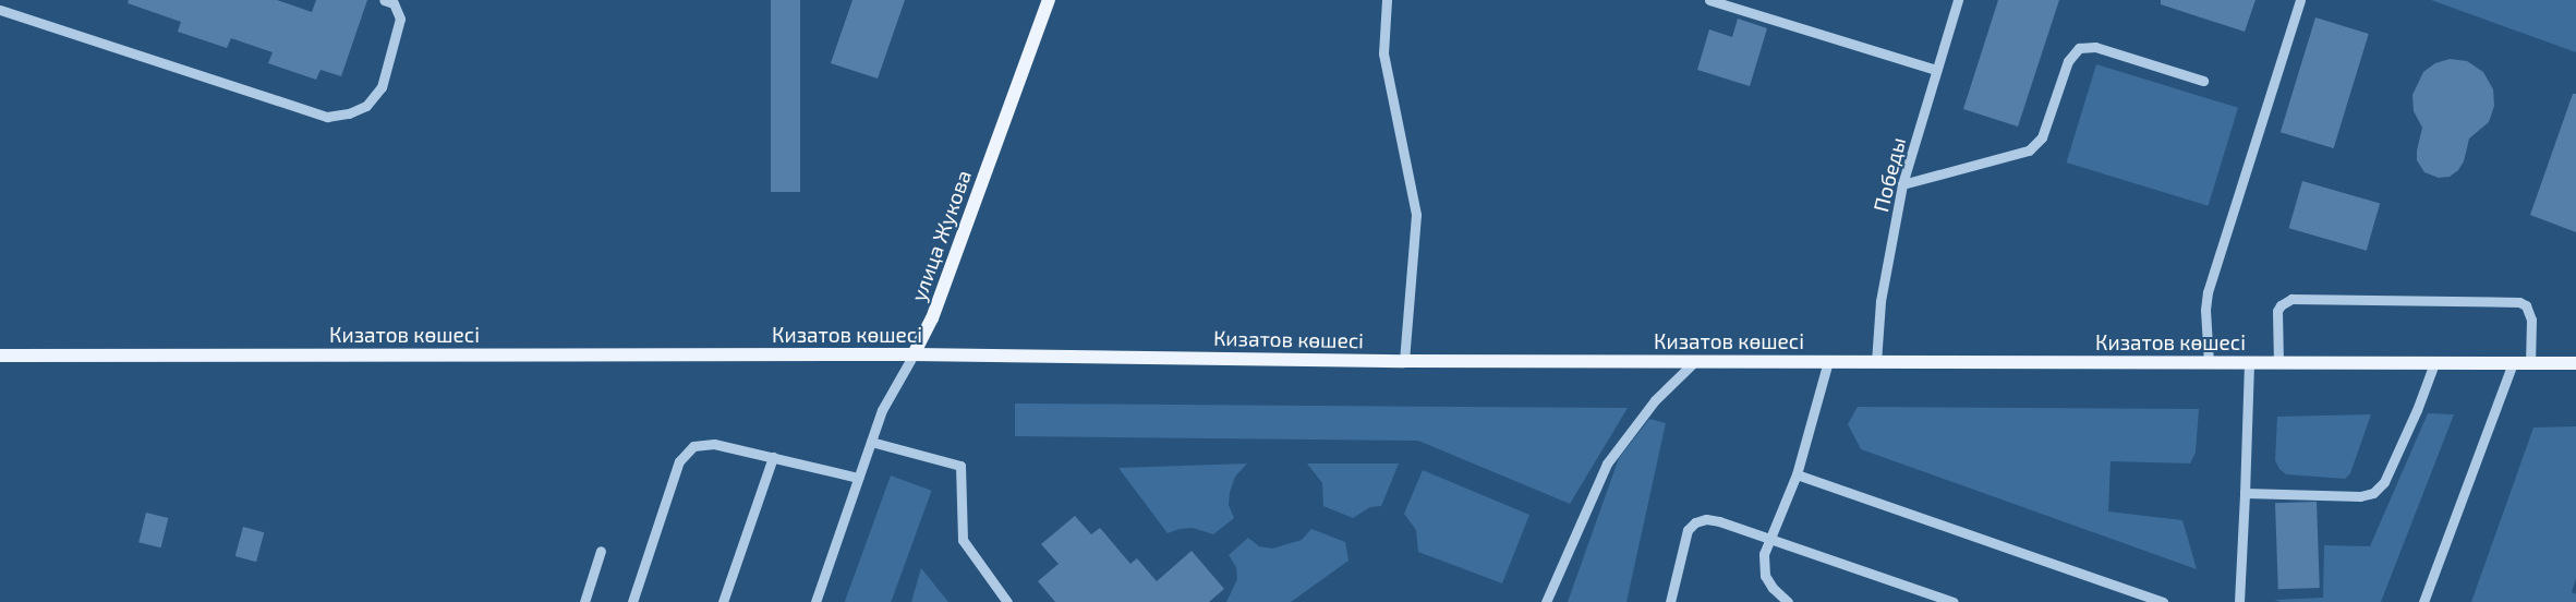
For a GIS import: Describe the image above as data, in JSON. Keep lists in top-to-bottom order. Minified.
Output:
{"streets":{"main road":["улица Жукова","Кизатов көшесі"],"street":["Победы"]},"crossings":[["Победы","Кизатов көшесі"],["улица Жукова","Кизатов көшесі"]]}
